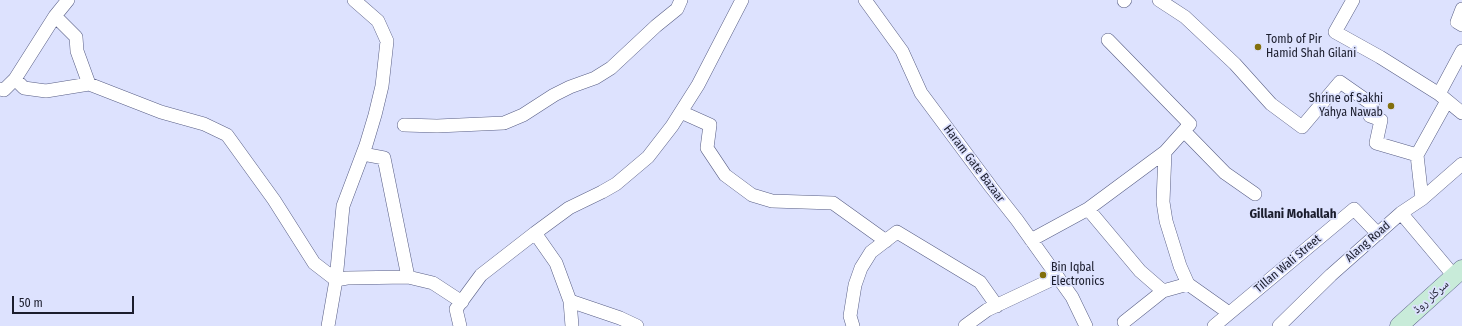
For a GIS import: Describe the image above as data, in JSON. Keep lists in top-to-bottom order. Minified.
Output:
{"streets":{"main road":["سرکلر روڈ"],"street":["Haram Gate Bazaar","Alang Road","Tillan Wali Street"]},"crossings":[["Alang Road","Tillan Wali Street"]],"districts":["Gillani Mohallah"],"places":["Tomb of Pir Hamid Shah Gilani","Shrine of Sakhi Yahya Nawab","Bin Iqbal Electronics"],"scale_bar":"50 m"}
